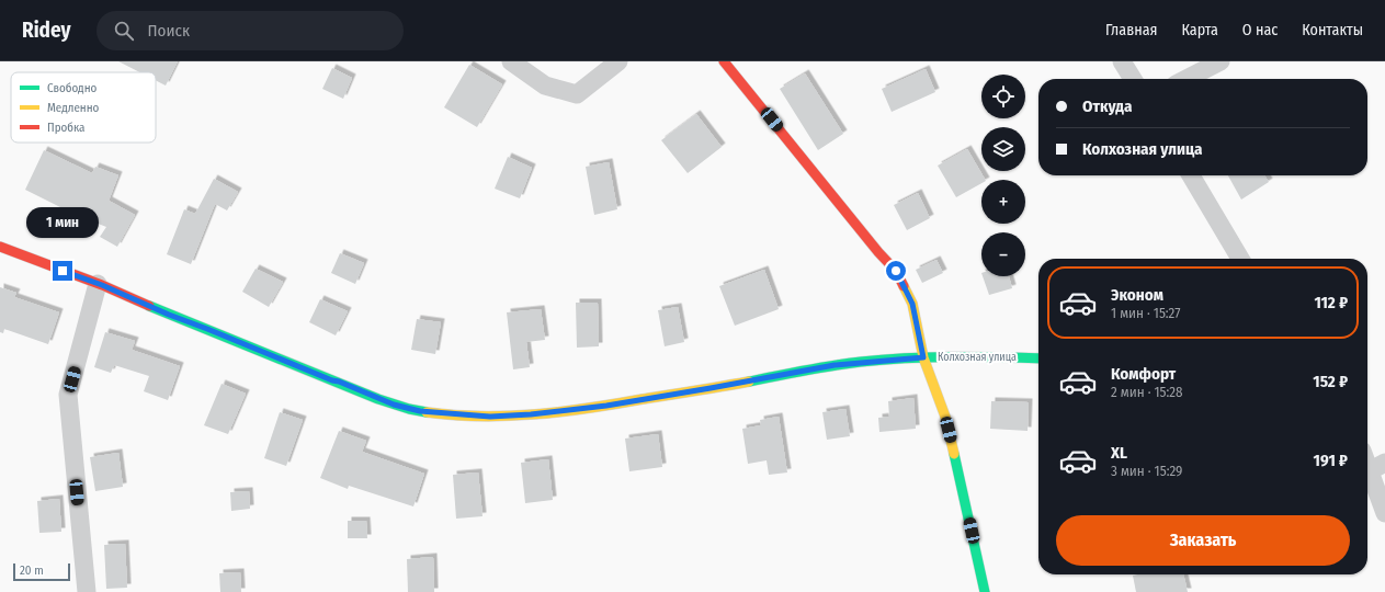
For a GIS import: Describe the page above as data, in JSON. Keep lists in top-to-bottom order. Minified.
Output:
{"streets":{"street":["Колхозная улица"]},"legend":["Свободно","Медленно","Пробка"],"scale_bar":"20 m","page":{"header":"Ridey","search":"Поиск","nav":["Главная","Карта","О нас","Контакты"],"map_buttons":["+","−"],"banner":["Откуда","Колхозная улица"],"bubble":"1 мин","list":[{"name":"Эконом","note":"1 мин · 15:27","value":"112 ₽"},{"name":"Комфорт","note":"2 мин · 15:28","value":"152 ₽"},{"name":"XL","note":"3 мин · 15:29","value":"191 ₽"}],"buttons":"Заказать","scale":"20 m"}}
